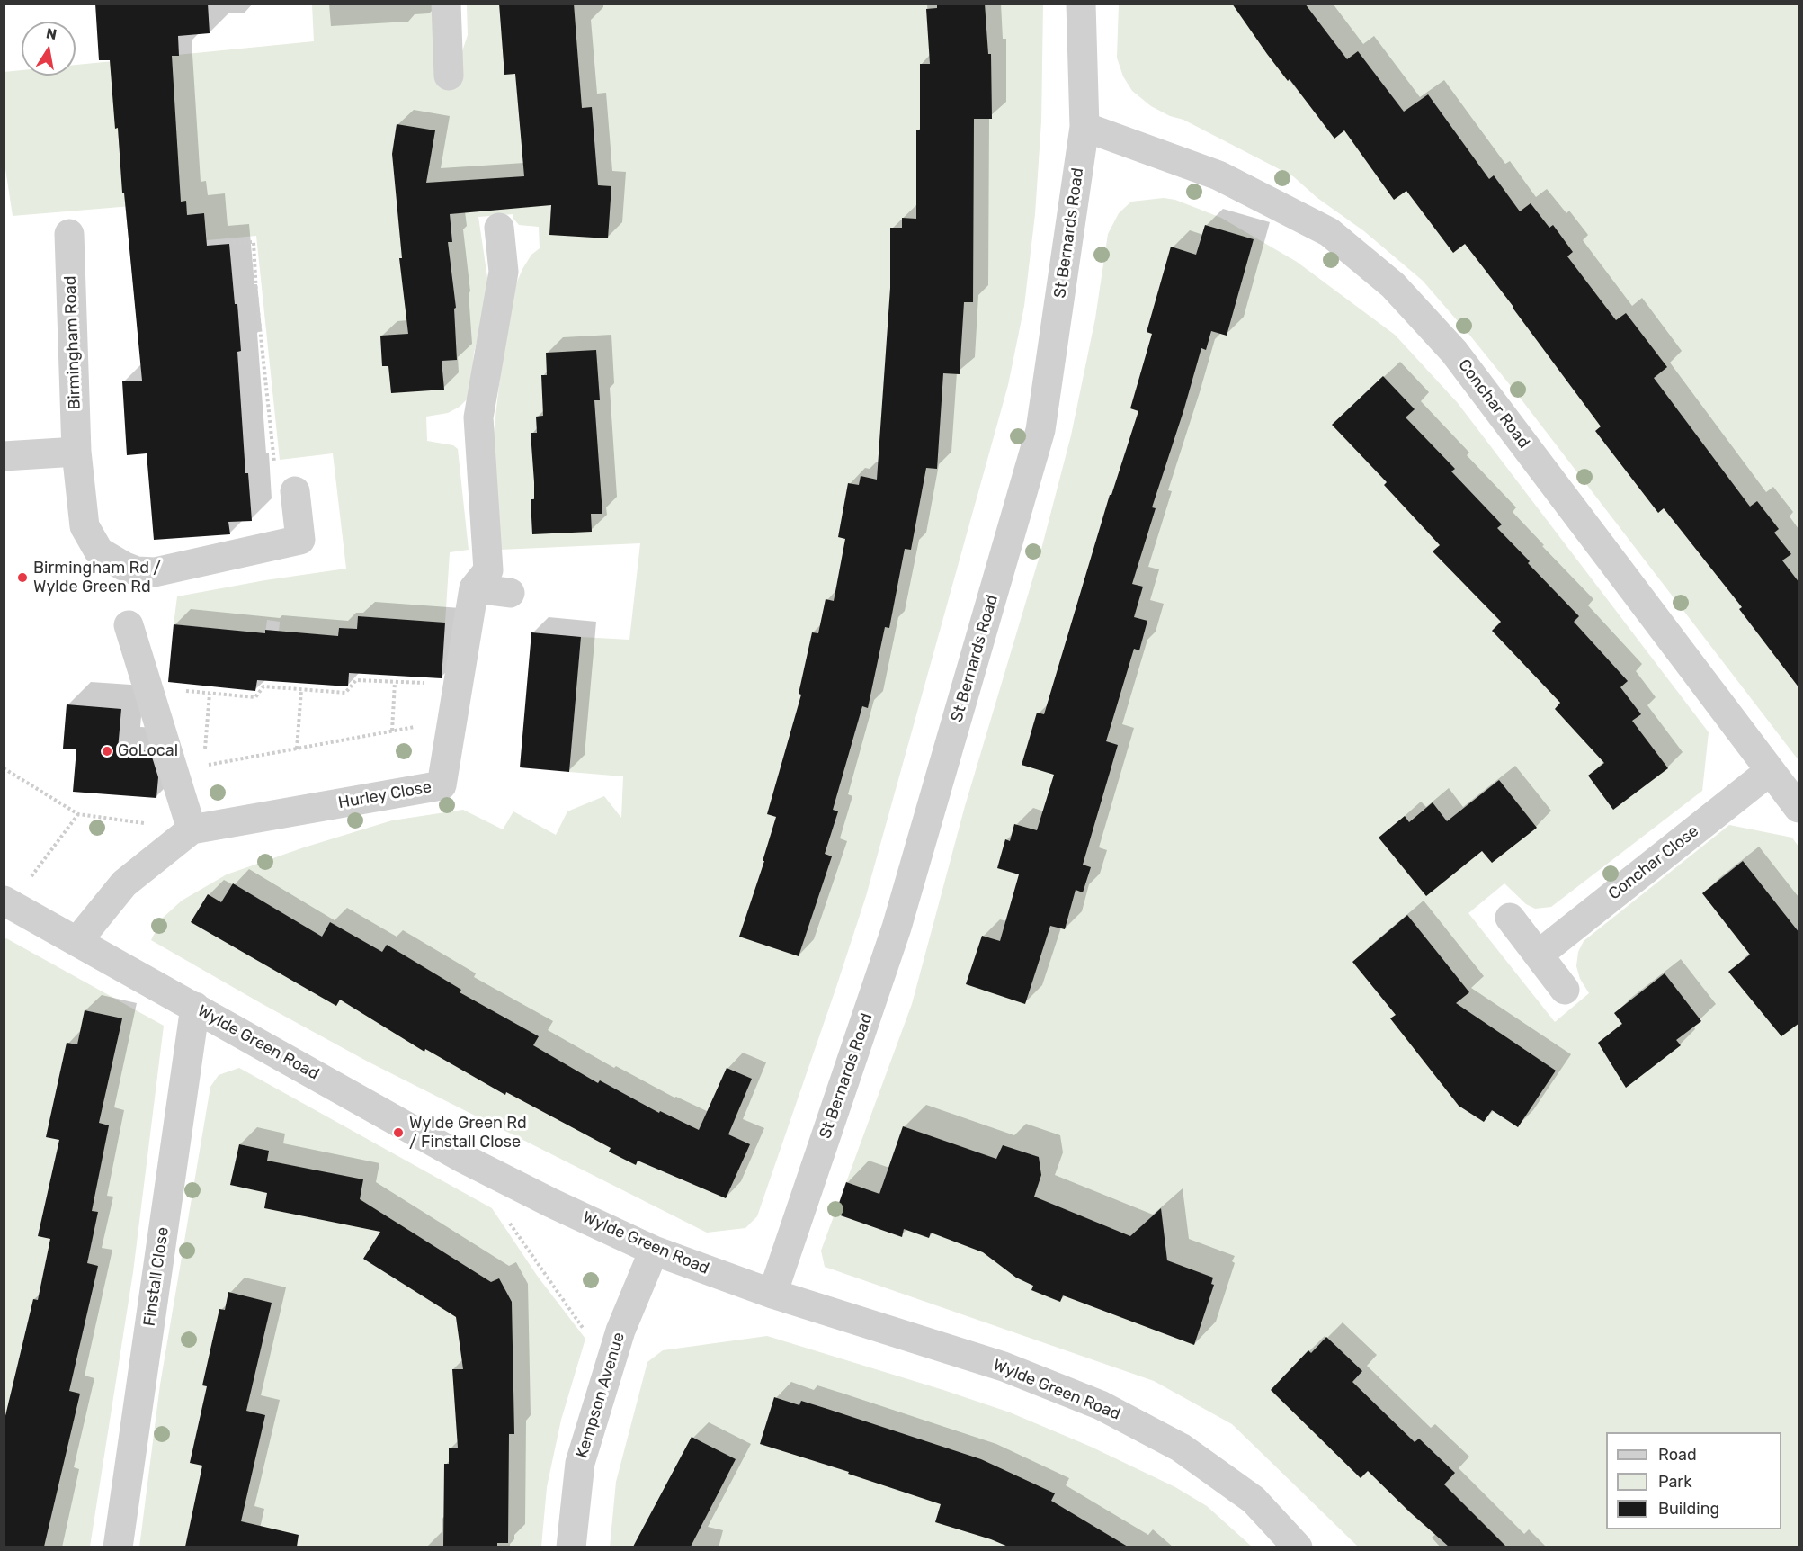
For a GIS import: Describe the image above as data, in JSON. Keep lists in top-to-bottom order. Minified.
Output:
{"streets":{"street":["St Bernards Road","Birmingham Road","Conchar Road","Hurley Close","Conchar Close","Wylde Green Road","Finstall Close","Kempson Avenue"]},"crossings":[["St Bernards Road","Conchar Road"],["St Bernards Road","Wylde Green Road"],["Conchar Road","Conchar Close"],["Hurley Close","Wylde Green Road"],["Wylde Green Road","Finstall Close"],["Wylde Green Road","Kempson Avenue"]],"places":["Birmingham Rd / Wylde Green Rd","GoLocal","Wylde Green Rd / Finstall Close"],"legend":["Road","Park","Building"],"north":"top"}
